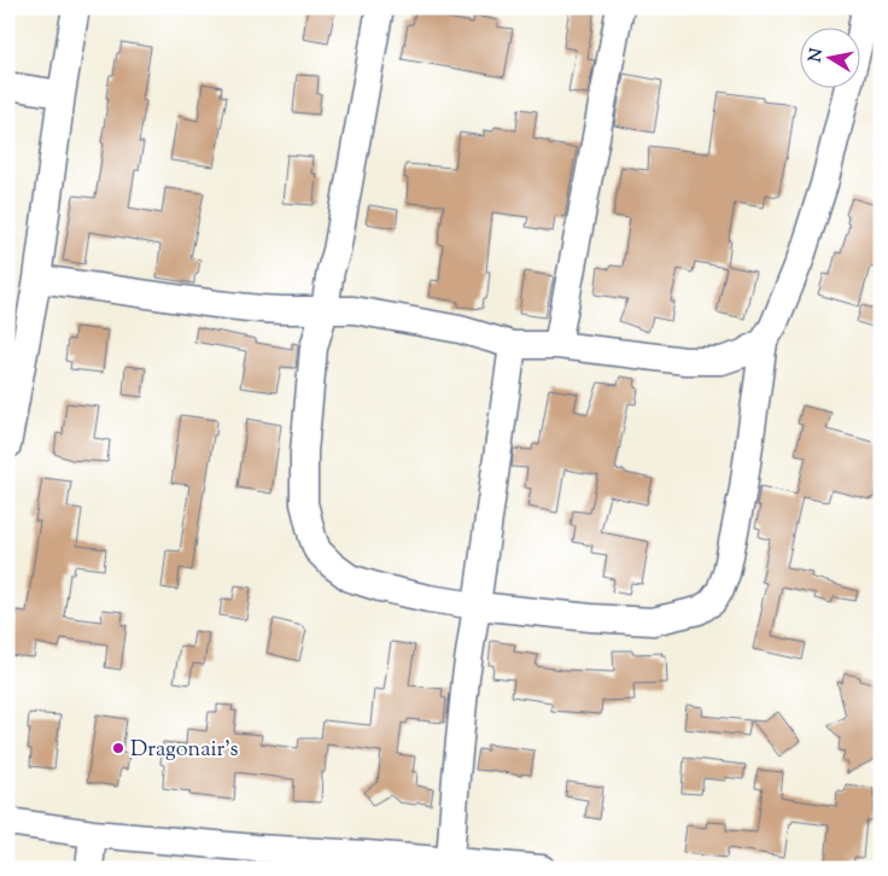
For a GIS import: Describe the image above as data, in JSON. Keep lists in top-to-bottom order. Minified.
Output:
{"places":["Dragonair's"],"north":"left"}
